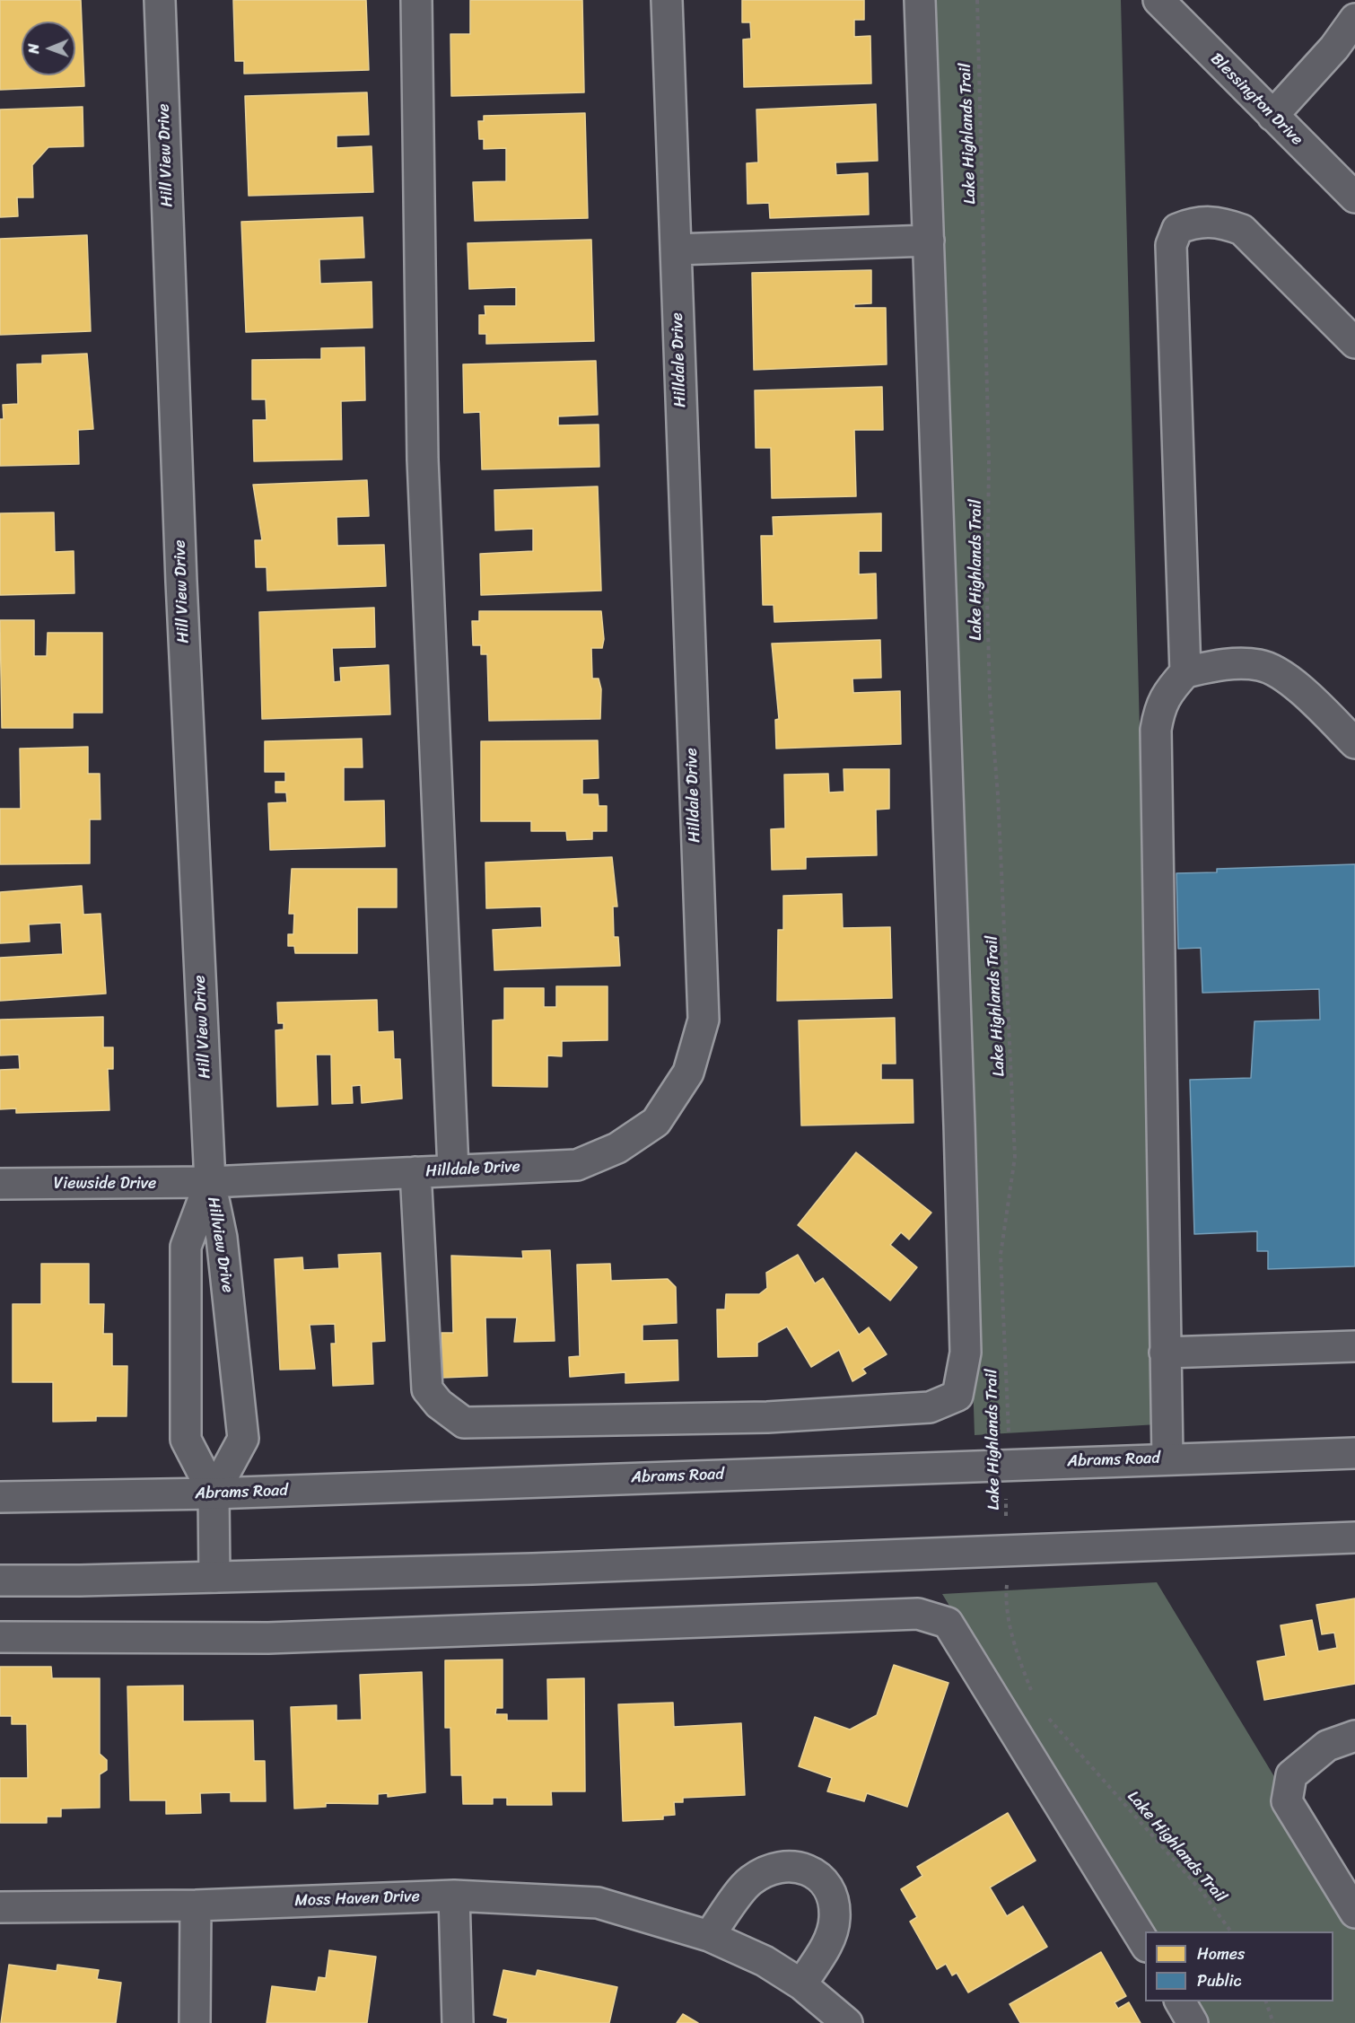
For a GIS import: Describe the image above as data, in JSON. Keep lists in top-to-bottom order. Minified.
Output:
{"streets":{"street":["Blessington Drive","Hill View Drive","Hilldale Drive","Viewside Drive","Hillview Drive","Abrams Road","Moss Haven Drive"],"path":["Lake Highlands Trail"]},"crossings":[["Lake Highlands Trail","Abrams Road"],["Hill View Drive","Hilldale Drive"],["Hill View Drive","Viewside Drive"],["Hill View Drive","Hillview Drive"],["Hilldale Drive","Viewside Drive"],["Hilldale Drive","Hillview Drive"],["Viewside Drive","Hillview Drive"],["Hillview Drive","Abrams Road"]],"legend":["Homes","Public"],"north":"left"}
